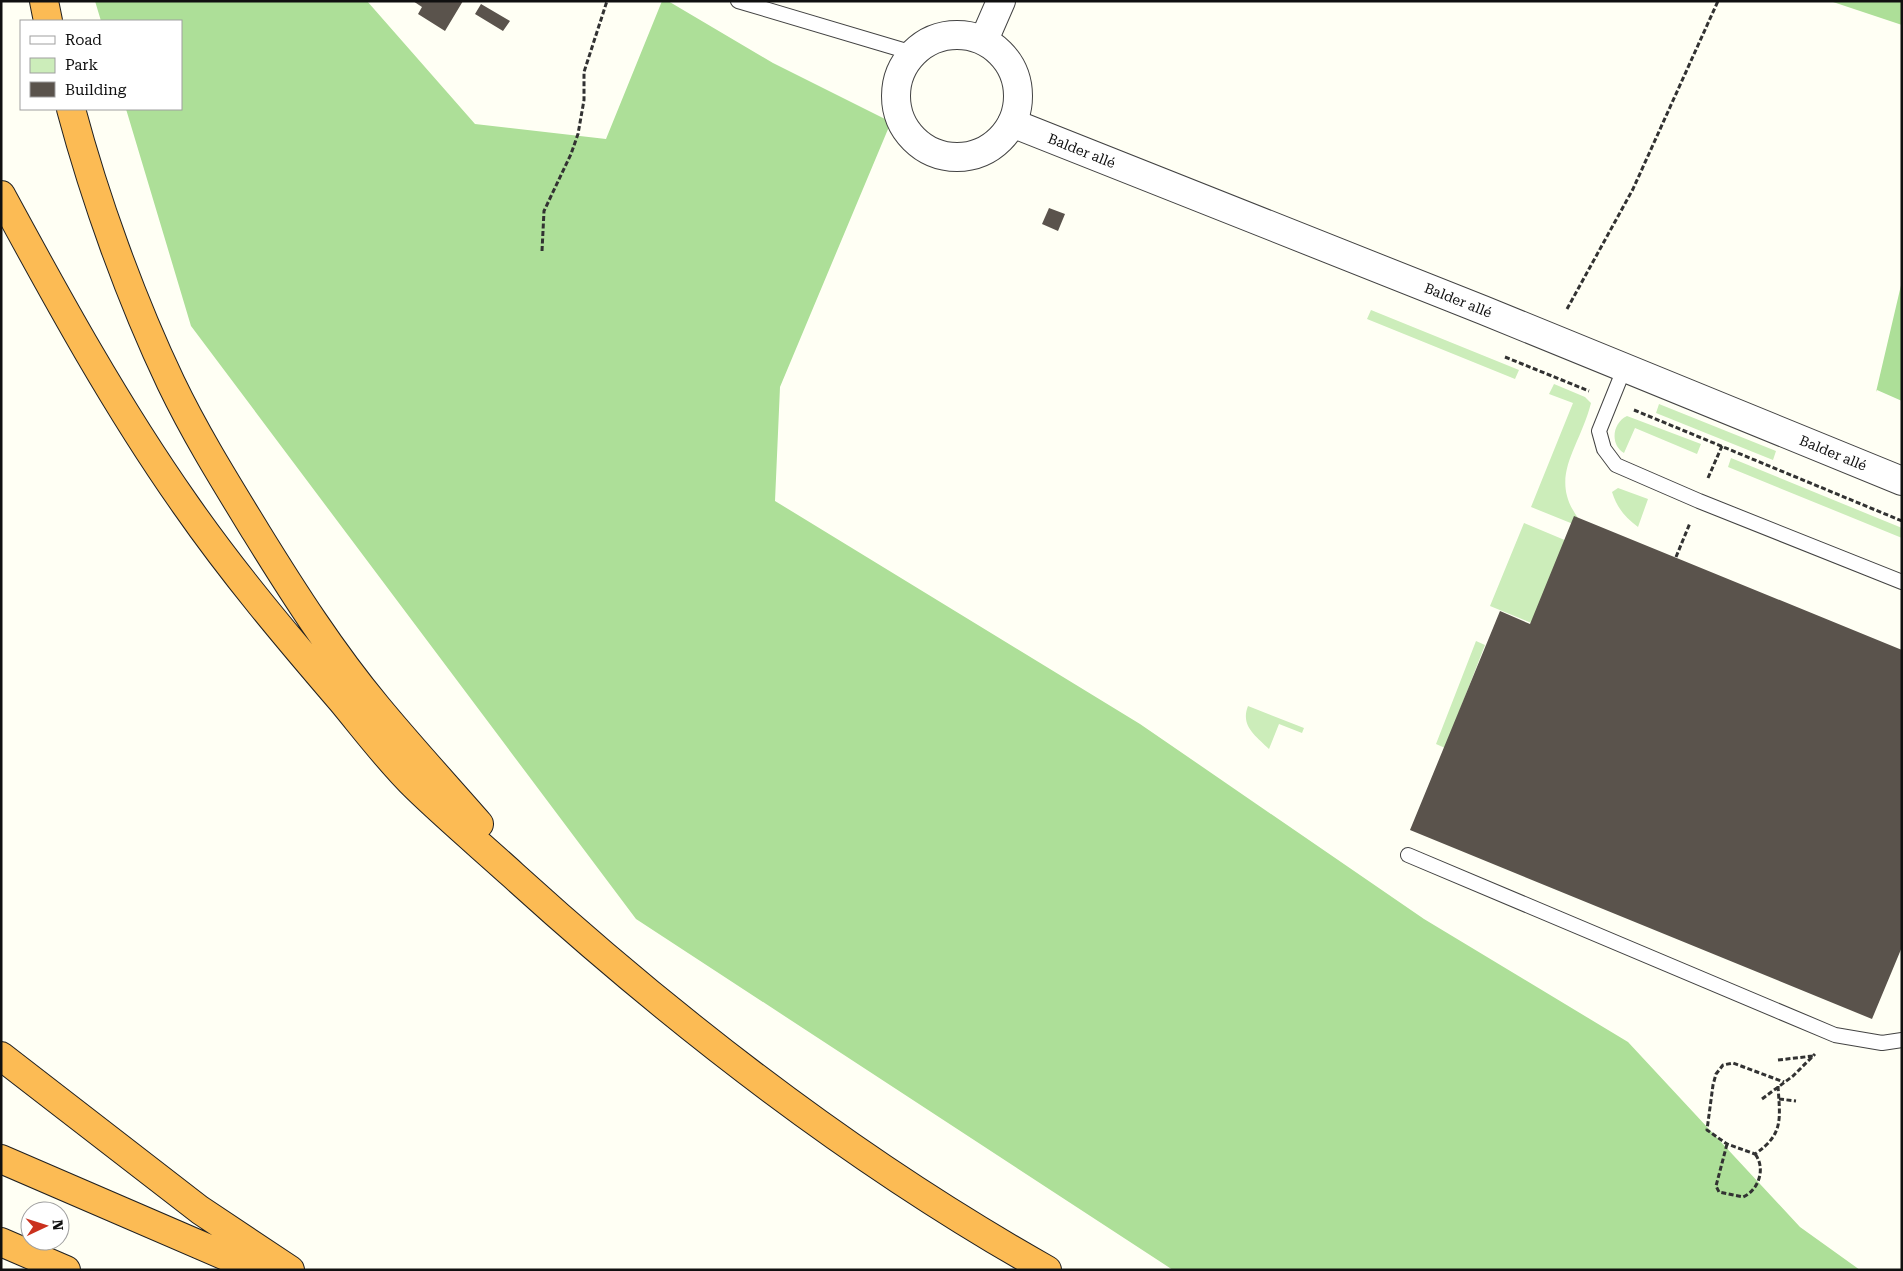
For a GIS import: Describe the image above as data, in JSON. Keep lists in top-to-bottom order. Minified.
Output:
{"streets":{"street":["Balder allé"]},"legend":["Road","Park","Building"],"north":"right"}
